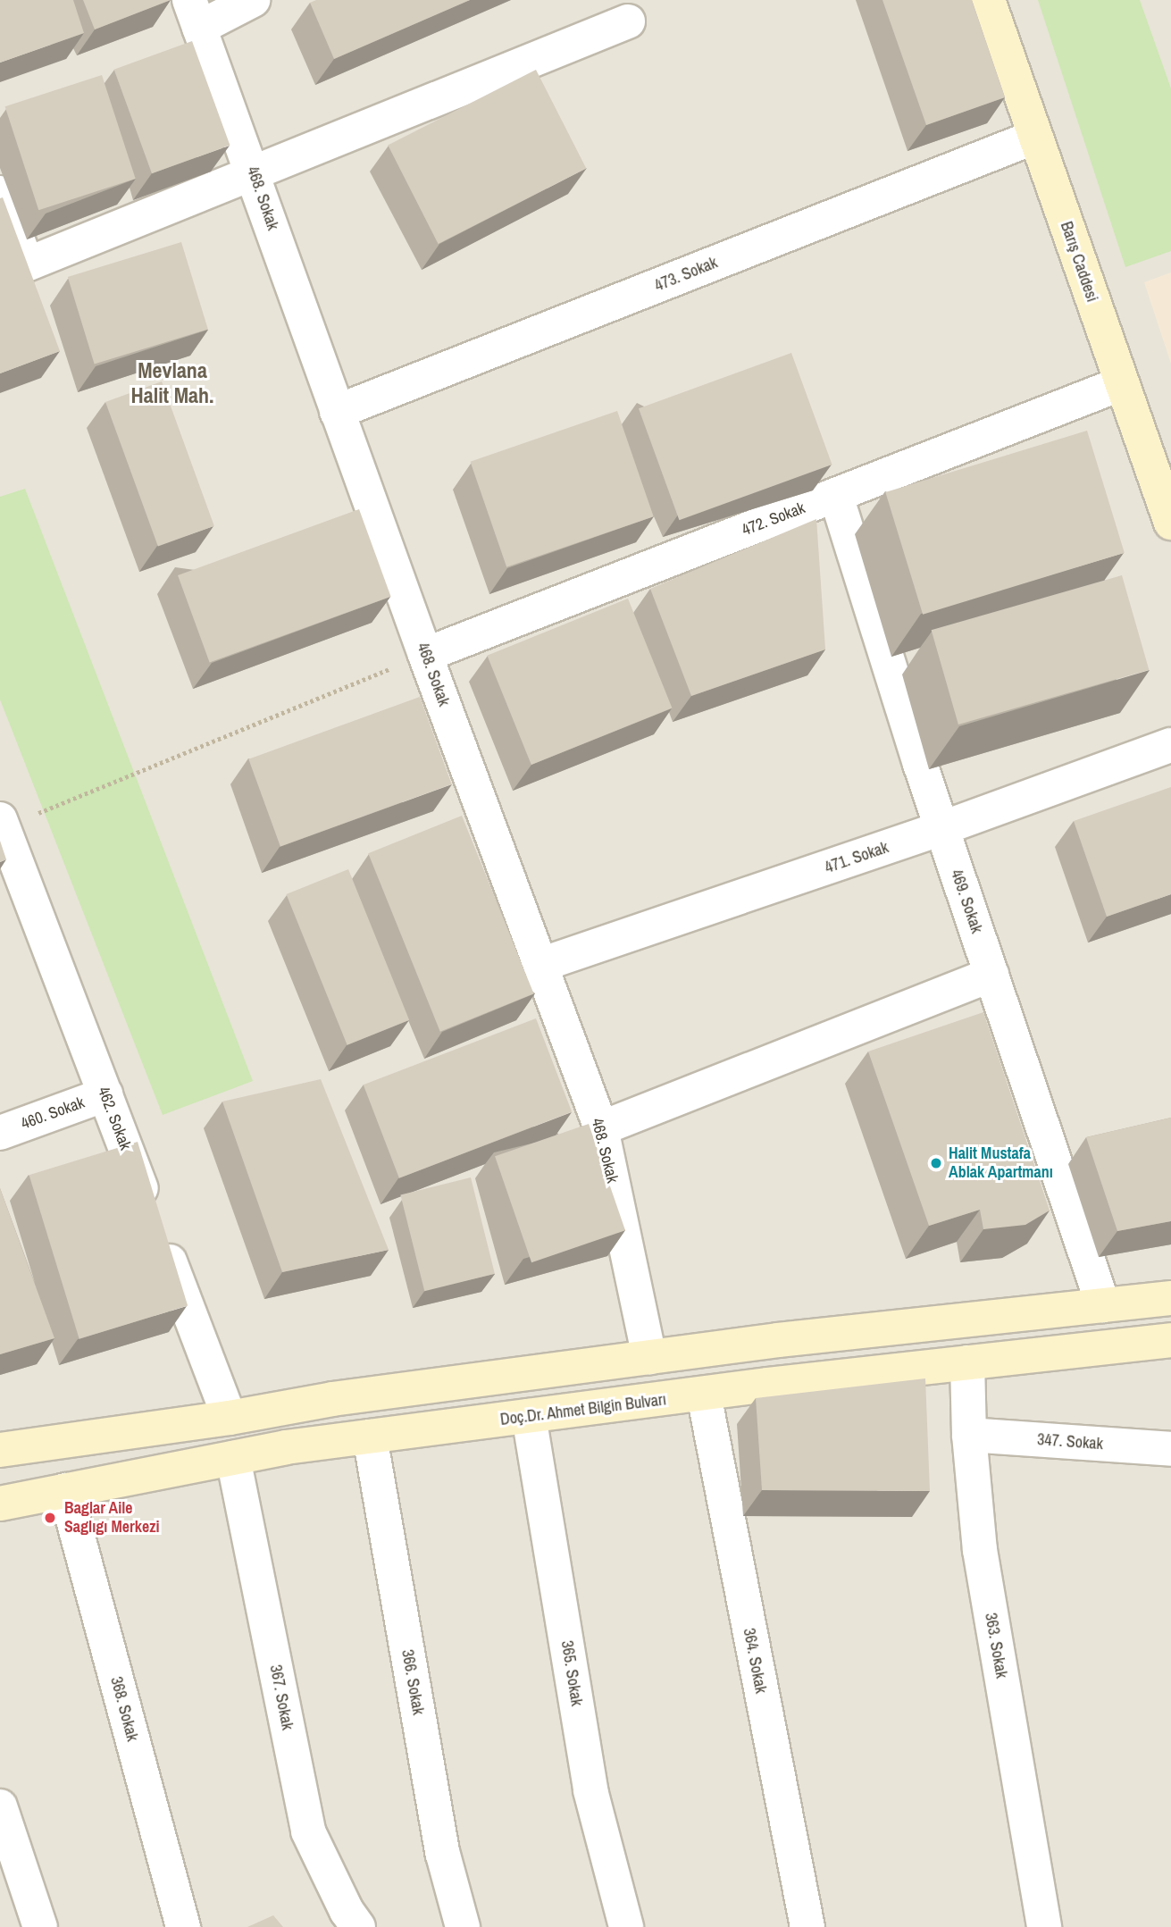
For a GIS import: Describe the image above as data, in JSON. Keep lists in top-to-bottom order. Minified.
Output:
{"streets":{"main road":["Barış Caddesi","Doç.Dr. Ahmet Bilgin Bulvarı"],"street":["468. Sokak","473. Sokak","472. Sokak","471. Sokak","469. Sokak","460. Sokak","462. Sokak","347. Sokak","363. Sokak","364. Sokak","365. Sokak","366. Sokak","367. Sokak","368. Sokak"]},"crossings":[["468. Sokak","473. Sokak"],["468. Sokak","472. Sokak"],["468. Sokak","471. Sokak"],["Barış Caddesi","473. Sokak"],["Barış Caddesi","472. Sokak"],["472. Sokak","469. Sokak"],["471. Sokak","469. Sokak"],["460. Sokak","462. Sokak"],["Doç.Dr. Ahmet Bilgin Bulvarı","363. Sokak"],["Doç.Dr. Ahmet Bilgin Bulvarı","364. Sokak"],["Doç.Dr. Ahmet Bilgin Bulvarı","365. Sokak"],["Doç.Dr. Ahmet Bilgin Bulvarı","366. Sokak"],["Doç.Dr. Ahmet Bilgin Bulvarı","367. Sokak"],["Doç.Dr. Ahmet Bilgin Bulvarı","368. Sokak"],["347. Sokak","363. Sokak"]],"districts":["Mevlana Halit Mah."],"places":["Halit Mustafa Ablak Apartmanı","Baglar Aile Saglıgı Merkezi"]}
